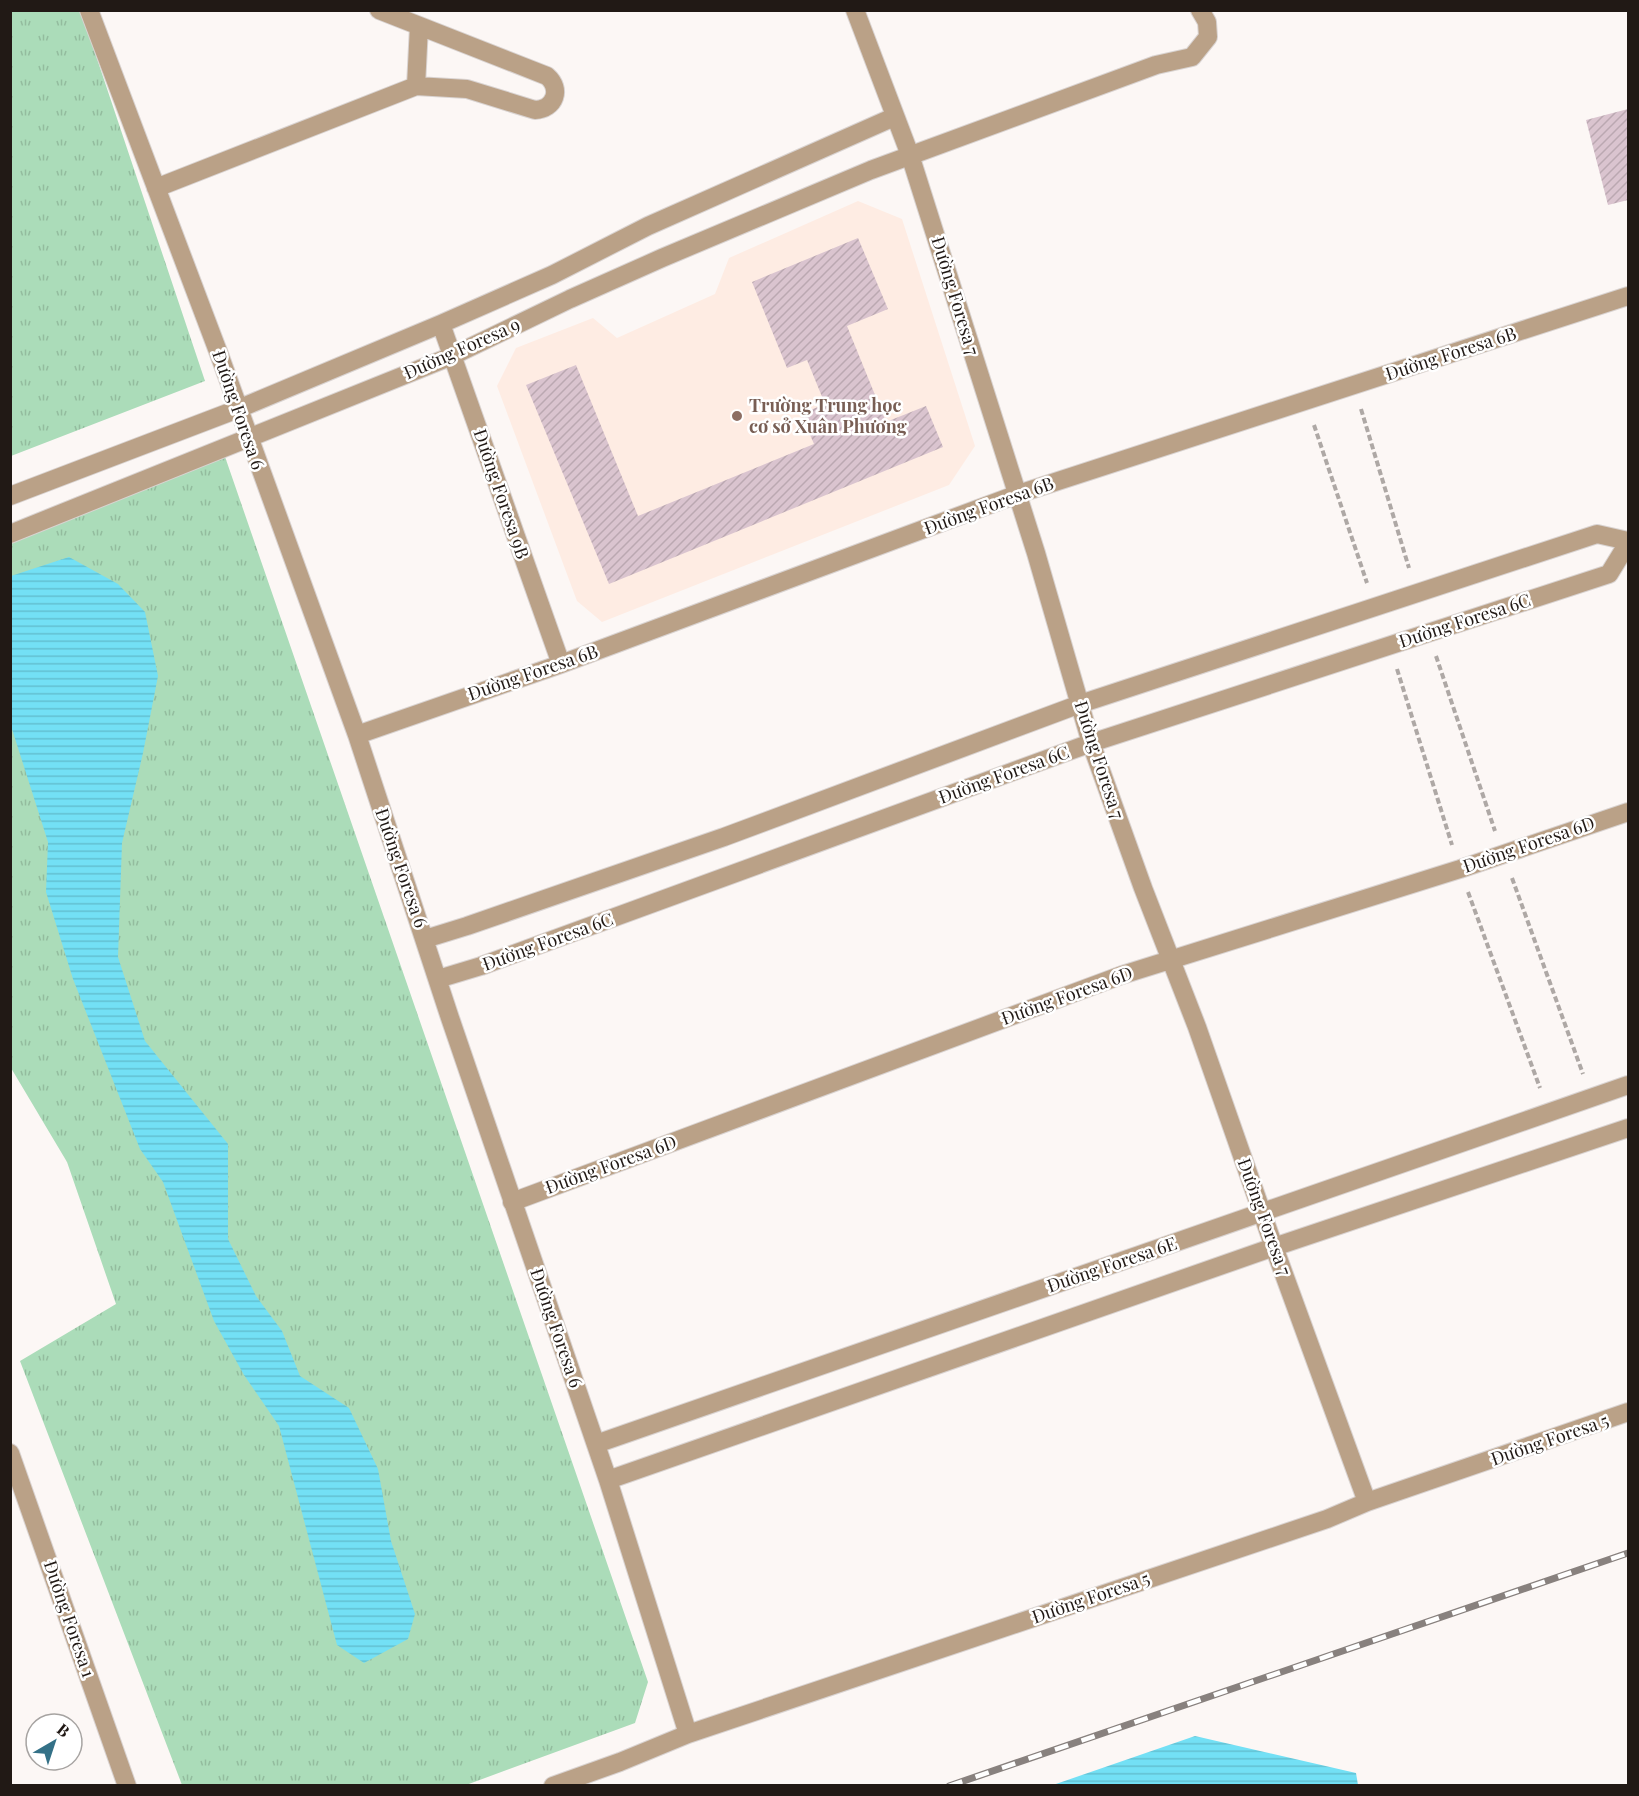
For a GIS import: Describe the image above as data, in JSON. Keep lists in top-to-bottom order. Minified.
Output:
{"streets":{"street":["Đường Foresa 7","Đường Foresa 9","Đường Foresa 6B","Đường Foresa 6","Đường Foresa 9B","Đường Foresa 6C","Đường Foresa 6D","Đường Foresa 6E","Đường Foresa 5","Đường Foresa 1"]},"crossings":[["Đường Foresa 7","Đường Foresa 9"],["Đường Foresa 7","Đường Foresa 6B"],["Đường Foresa 7","Đường Foresa 6C"],["Đường Foresa 7","Đường Foresa 6D"],["Đường Foresa 7","Đường Foresa 6E"],["Đường Foresa 7","Đường Foresa 5"],["Đường Foresa 9","Đường Foresa 6"],["Đường Foresa 9","Đường Foresa 9B"],["Đường Foresa 6B","Đường Foresa 6"],["Đường Foresa 6B","Đường Foresa 9B"],["Đường Foresa 6","Đường Foresa 6C"],["Đường Foresa 6","Đường Foresa 6D"],["Đường Foresa 6","Đường Foresa 6E"],["Đường Foresa 6","Đường Foresa 5"]],"places":["Trường Trung học cơ sở Xuân Phương"],"north":"top right"}
